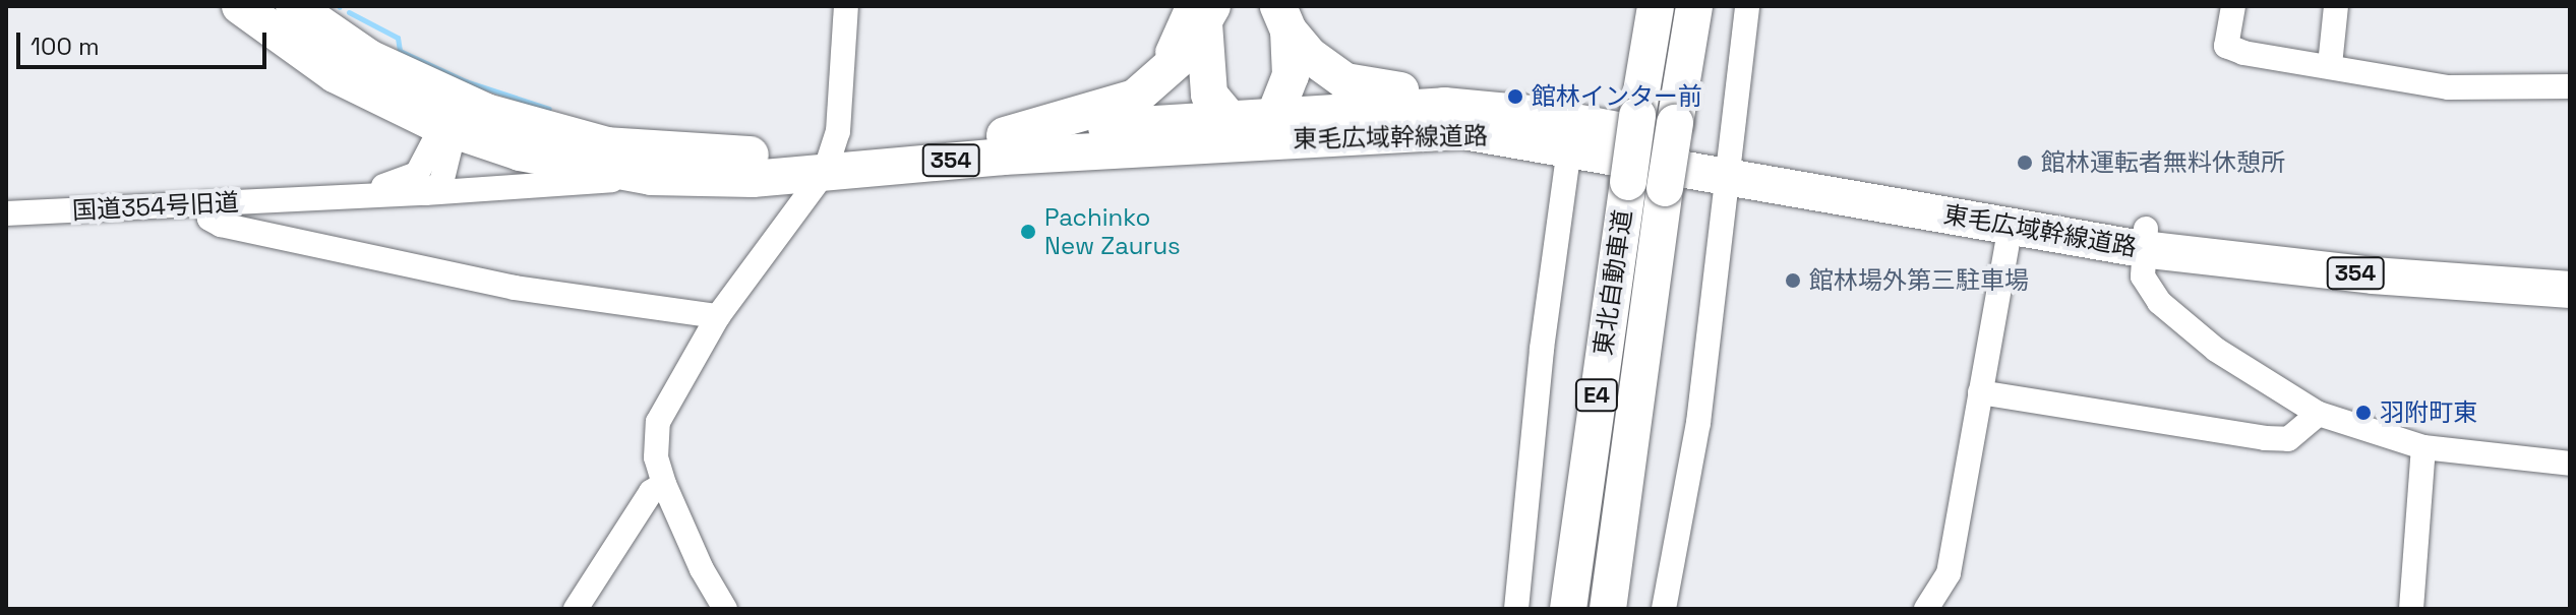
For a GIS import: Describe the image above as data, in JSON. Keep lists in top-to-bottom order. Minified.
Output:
{"streets":{"highway":["東毛広域幹線道路","354","東北自動車道","E4"],"street":["国道354号旧道"]},"crossings":[["東毛広域幹線道路","国道354号旧道"]],"places":["館林インター前","館林運転者無料休憩所","Pachinko New Zaurus","館林場外第三駐車場","羽附町東"],"scale_bar":"100 m"}
